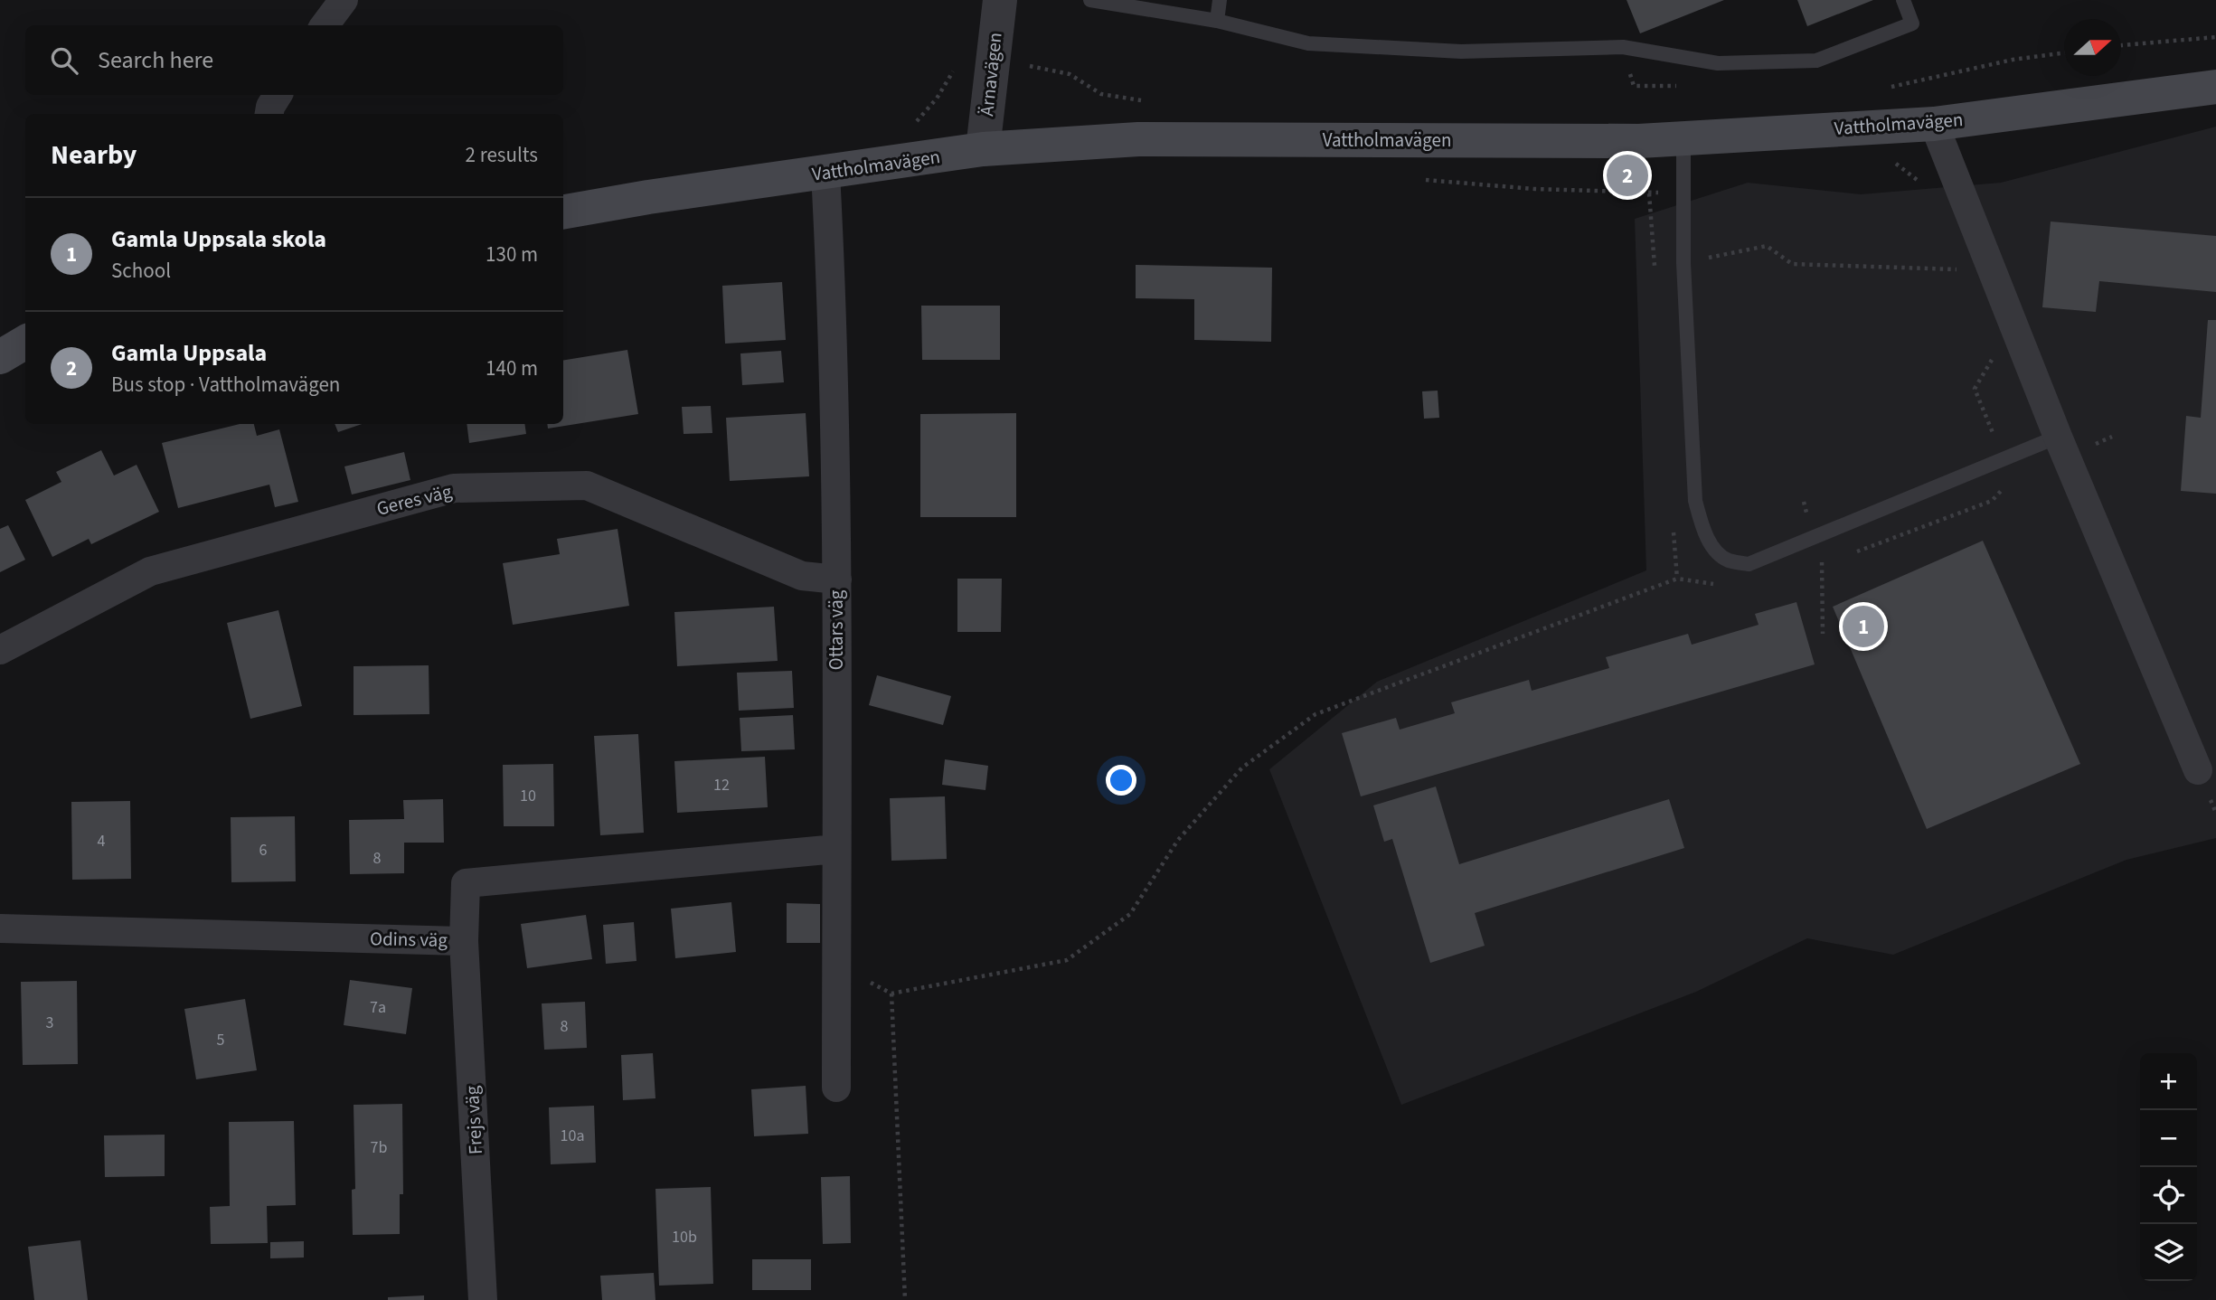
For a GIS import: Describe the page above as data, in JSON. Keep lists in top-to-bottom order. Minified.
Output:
{"streets":{"main road":["Vattholmavägen"],"street":["Ärnavägen","Geres väg","Ottars väg","Odins väg","Frejs väg"]},"crossings":[["Ärnavägen","Vattholmavägen"],["Vattholmavägen","Ottars väg"],["Geres väg","Ottars väg"],["Ottars väg","Odins väg"],["Odins väg","Frejs väg"]],"house_numbers":["12","10","4","6","8","7a","3","8","5","10a","7b","10b"],"north":"right","page":{"search":"Search here","heading":["Nearby","2 results"],"pins":["2","1"],"list":[{"mark":"1","name":"Gamla Uppsala skola","note":"School","value":"130 m"},{"mark":"2","name":"Gamla Uppsala","note":"Bus stop · Vattholmavägen","value":"140 m"}],"map_buttons":["+","−"]}}
